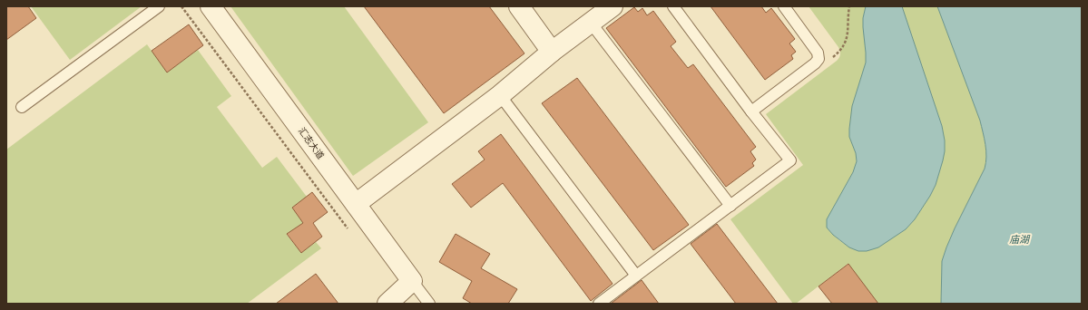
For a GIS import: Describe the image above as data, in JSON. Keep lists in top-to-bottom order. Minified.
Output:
{"streets":{"street":["汇志大道"]},"water":["庙湖"]}
